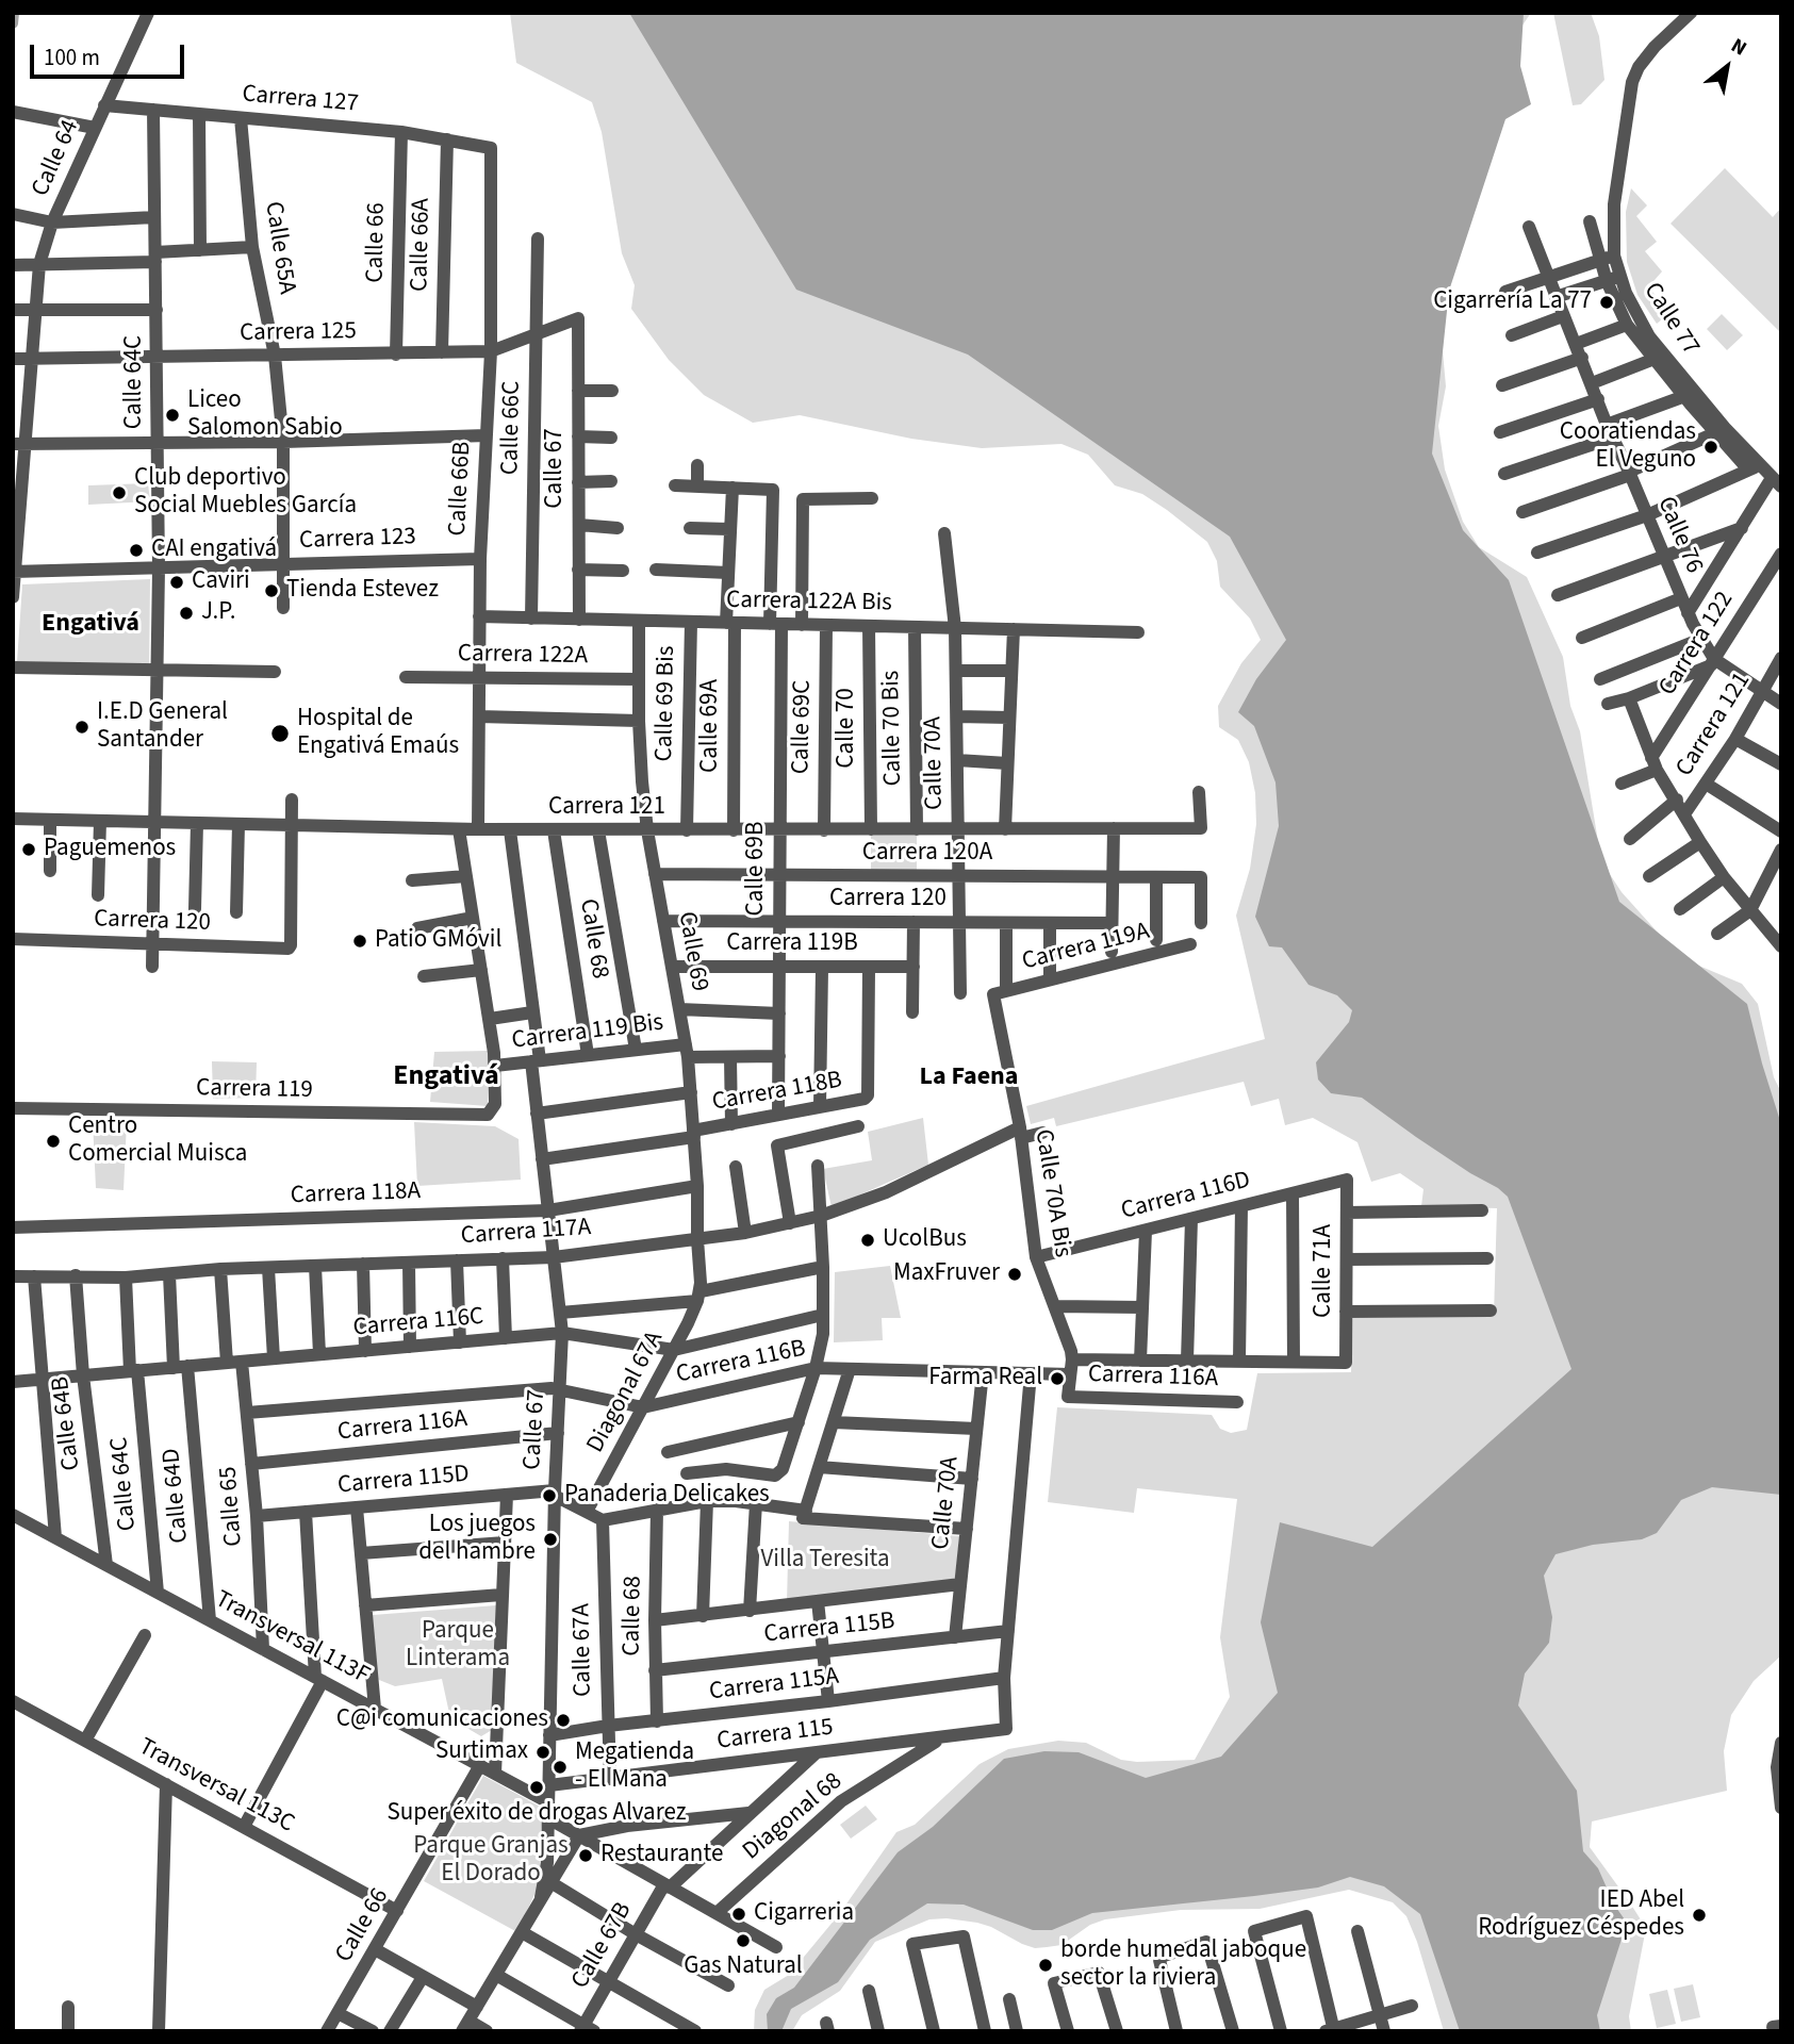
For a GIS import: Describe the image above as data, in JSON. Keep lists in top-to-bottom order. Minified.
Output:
{"streets":{"street":["Carrera 127","Calle 64","Calle 66","Calle 66A","Calle 65A","Calle 77","Carrera 125","Calle 64C","Calle 66C","Calle 67","Calle 66B","Calle 76","Carrera 123","Carrera 122A Bis","Carrera 122","Carrera 122A","Calle 69 Bis","Carrera 121","Calle 69A","Calle 69C","Calle 70","Calle 70 Bis","Calle 70A","Carrera 120A","Calle 69B","Carrera 120","Calle 68","Carrera 119B","Carrera 119A","Calle 69","Carrera 119 Bis","Carrera 119","Carrera 118B","Calle 70A Bis","Carrera 118A","Carrera 116D","Carrera 117A","Calle 71A","Carrera 116C","Carrera 116B","Carrera 116A","Diagonal 67A","Calle 64B","Carrera 115D","Calle 64D","Calle 65","Carrera 115B","Transversal 113F","Calle 67A","Carrera 115A","Carrera 115","Transversal 113C","Diagonal 68","Calle 67B"]},"crossings":[["Carrera 127","Calle 64"],["Carrera 127","Calle 66"],["Carrera 127","Calle 66A"],["Carrera 127","Calle 65A"],["Carrera 127","Calle 64C"],["Carrera 127","Calle 66B"],["Calle 64","Carrera 125"],["Calle 64","Carrera 123"],["Calle 66","Carrera 125"],["Calle 66","Transversal 113F"],["Calle 66","Transversal 113C"],["Calle 66A","Carrera 125"],["Calle 65A","Carrera 125"],["Calle 65A","Carrera 123"],["Carrera 125","Calle 64C"],["Carrera 125","Calle 66C"],["Carrera 125","Calle 67"],["Carrera 125","Calle 66B"],["Calle 64C","Carrera 123"],["Calle 64C","Carrera 121"],["Calle 64C","Carrera 120"],["Calle 64C","Carrera 117A"],["Calle 64C","Carrera 116C"],["Calle 64C","Transversal 113F"],["Calle 66C","Carrera 122A Bis"],["Calle 67","Carrera 122A Bis"],["Calle 67","Carrera 121"],["Calle 67","Carrera 119 Bis"],["Calle 67","Carrera 118B"],["Calle 67","Carrera 118A"],["Calle 67","Carrera 117A"],["Calle 67","Carrera 116C"],["Calle 67","Carrera 116B"],["Calle 67","Carrera 116A"],["Calle 67","Carrera 115D"],["Calle 67","Transversal 113F"],["Calle 67","Carrera 115A"],["Calle 67","Carrera 115"],["Calle 66B","Carrera 123"],["Calle 66B","Carrera 122A Bis"],["Calle 66B","Carrera 122A"],["Calle 66B","Carrera 121"],["Calle 76","Carrera 122"],["Calle 76","Carrera 121"],["Carrera 122A Bis","Calle 69 Bis"],["Carrera 122A Bis","Calle 69A"],["Carrera 122A Bis","Calle 69C"],["Carrera 122A Bis","Calle 70"],["Carrera 122A Bis","Calle 70 Bis"],["Carrera 122A Bis","Calle 70A"],["Carrera 122A Bis","Calle 69B"],["Carrera 122A Bis","Calle 69"],["Carrera 122A","Calle 69"],["Calle 69 Bis","Carrera 121"],["Carrera 121","Calle 69A"],["Carrera 121","Calle 69C"],["Carrera 121","Calle 70"],["Carrera 121","Calle 70 Bis"],["Carrera 121","Calle 70A"],["Carrera 121","Calle 69B"],["Carrera 121","Carrera 120"],["Carrera 121","Calle 68"],["Carrera 121","Calle 69"],["Calle 69A","Calle 69B"],["Calle 70A","Carrera 120A"],["Calle 70A","Carrera 120"],["Calle 70A","Carrera 116B"],["Calle 70A","Carrera 115B"],["Carrera 120A","Calle 69B"],["Carrera 120A","Calle 69"],["Calle 69B","Carrera 120"],["Calle 69B","Carrera 119B"],["Calle 69B","Carrera 118B"],["Carrera 120","Calle 69"],["Carrera 120","Calle 70A Bis"],["Calle 68","Carrera 119 Bis"],["Calle 68","Carrera 115B"],["Calle 68","Carrera 115A"],["Carrera 119B","Calle 69"],["Carrera 119B","Carrera 118B"],["Carrera 119A","Calle 70A Bis"],["Calle 69","Carrera 119 Bis"],["Calle 69","Carrera 118B"],["Calle 69","Carrera 118A"],["Calle 69","Carrera 117A"],["Calle 69","Diagonal 67A"],["Carrera 119 Bis","Carrera 119"],["Calle 70A Bis","Carrera 116D"],["Calle 70A Bis","Carrera 117A"],["Calle 70A Bis","Carrera 116B"],["Calle 70A Bis","Carrera 116A"],["Carrera 116D","Calle 71A"],["Carrera 117A","Calle 64B"],["Carrera 117A","Calle 64D"],["Carrera 116C","Diagonal 67A"],["Carrera 116C","Calle 64B"],["Carrera 116C","Calle 64D"],["Carrera 116C","Calle 65"],["Carrera 116B","Diagonal 67A"],["Carrera 116B","Calle 65"],["Carrera 116A","Calle 65"],["Calle 64B","Transversal 113F"],["Carrera 115D","Calle 65"],["Calle 64D","Transversal 113F"],["Calle 65","Transversal 113F"],["Calle 67A","Carrera 115A"],["Calle 67A","Carrera 115"],["Carrera 115A","Carrera 115"],["Carrera 115","Diagonal 68"],["Carrera 115","Calle 67B"]],"districts":["Engativá","Engativá","La Faena"],"parks":["Villa Teresita","Parque Linterama","Parque Granjas El Dorado"],"places":["Cigarrería La 77","Liceo Salomon Sabio","Cooratiendas El Veguno","Club deportivo Social Muebles García","CAI engativá","Caviri","Tienda Estevez","J.P.","I.E.D General Santander","Hospital de Engativá Emaús","Paguemenos","Patio GMóvil","Centro Comercial Muisca","UcolBus","MaxFruver","Farma Real","Panaderia Delicakes","Los juegos del hambre","C@i comunicaciones","Surtimax","Megatienda - El Mana","Super éxito de drogas Alvarez","Restaurante","Cigarreria","IED Abel Rodríguez Céspedes","Gas Natural","borde humedal jaboque sector la riviera"],"scale_bar":"100 m","north":"top right"}
